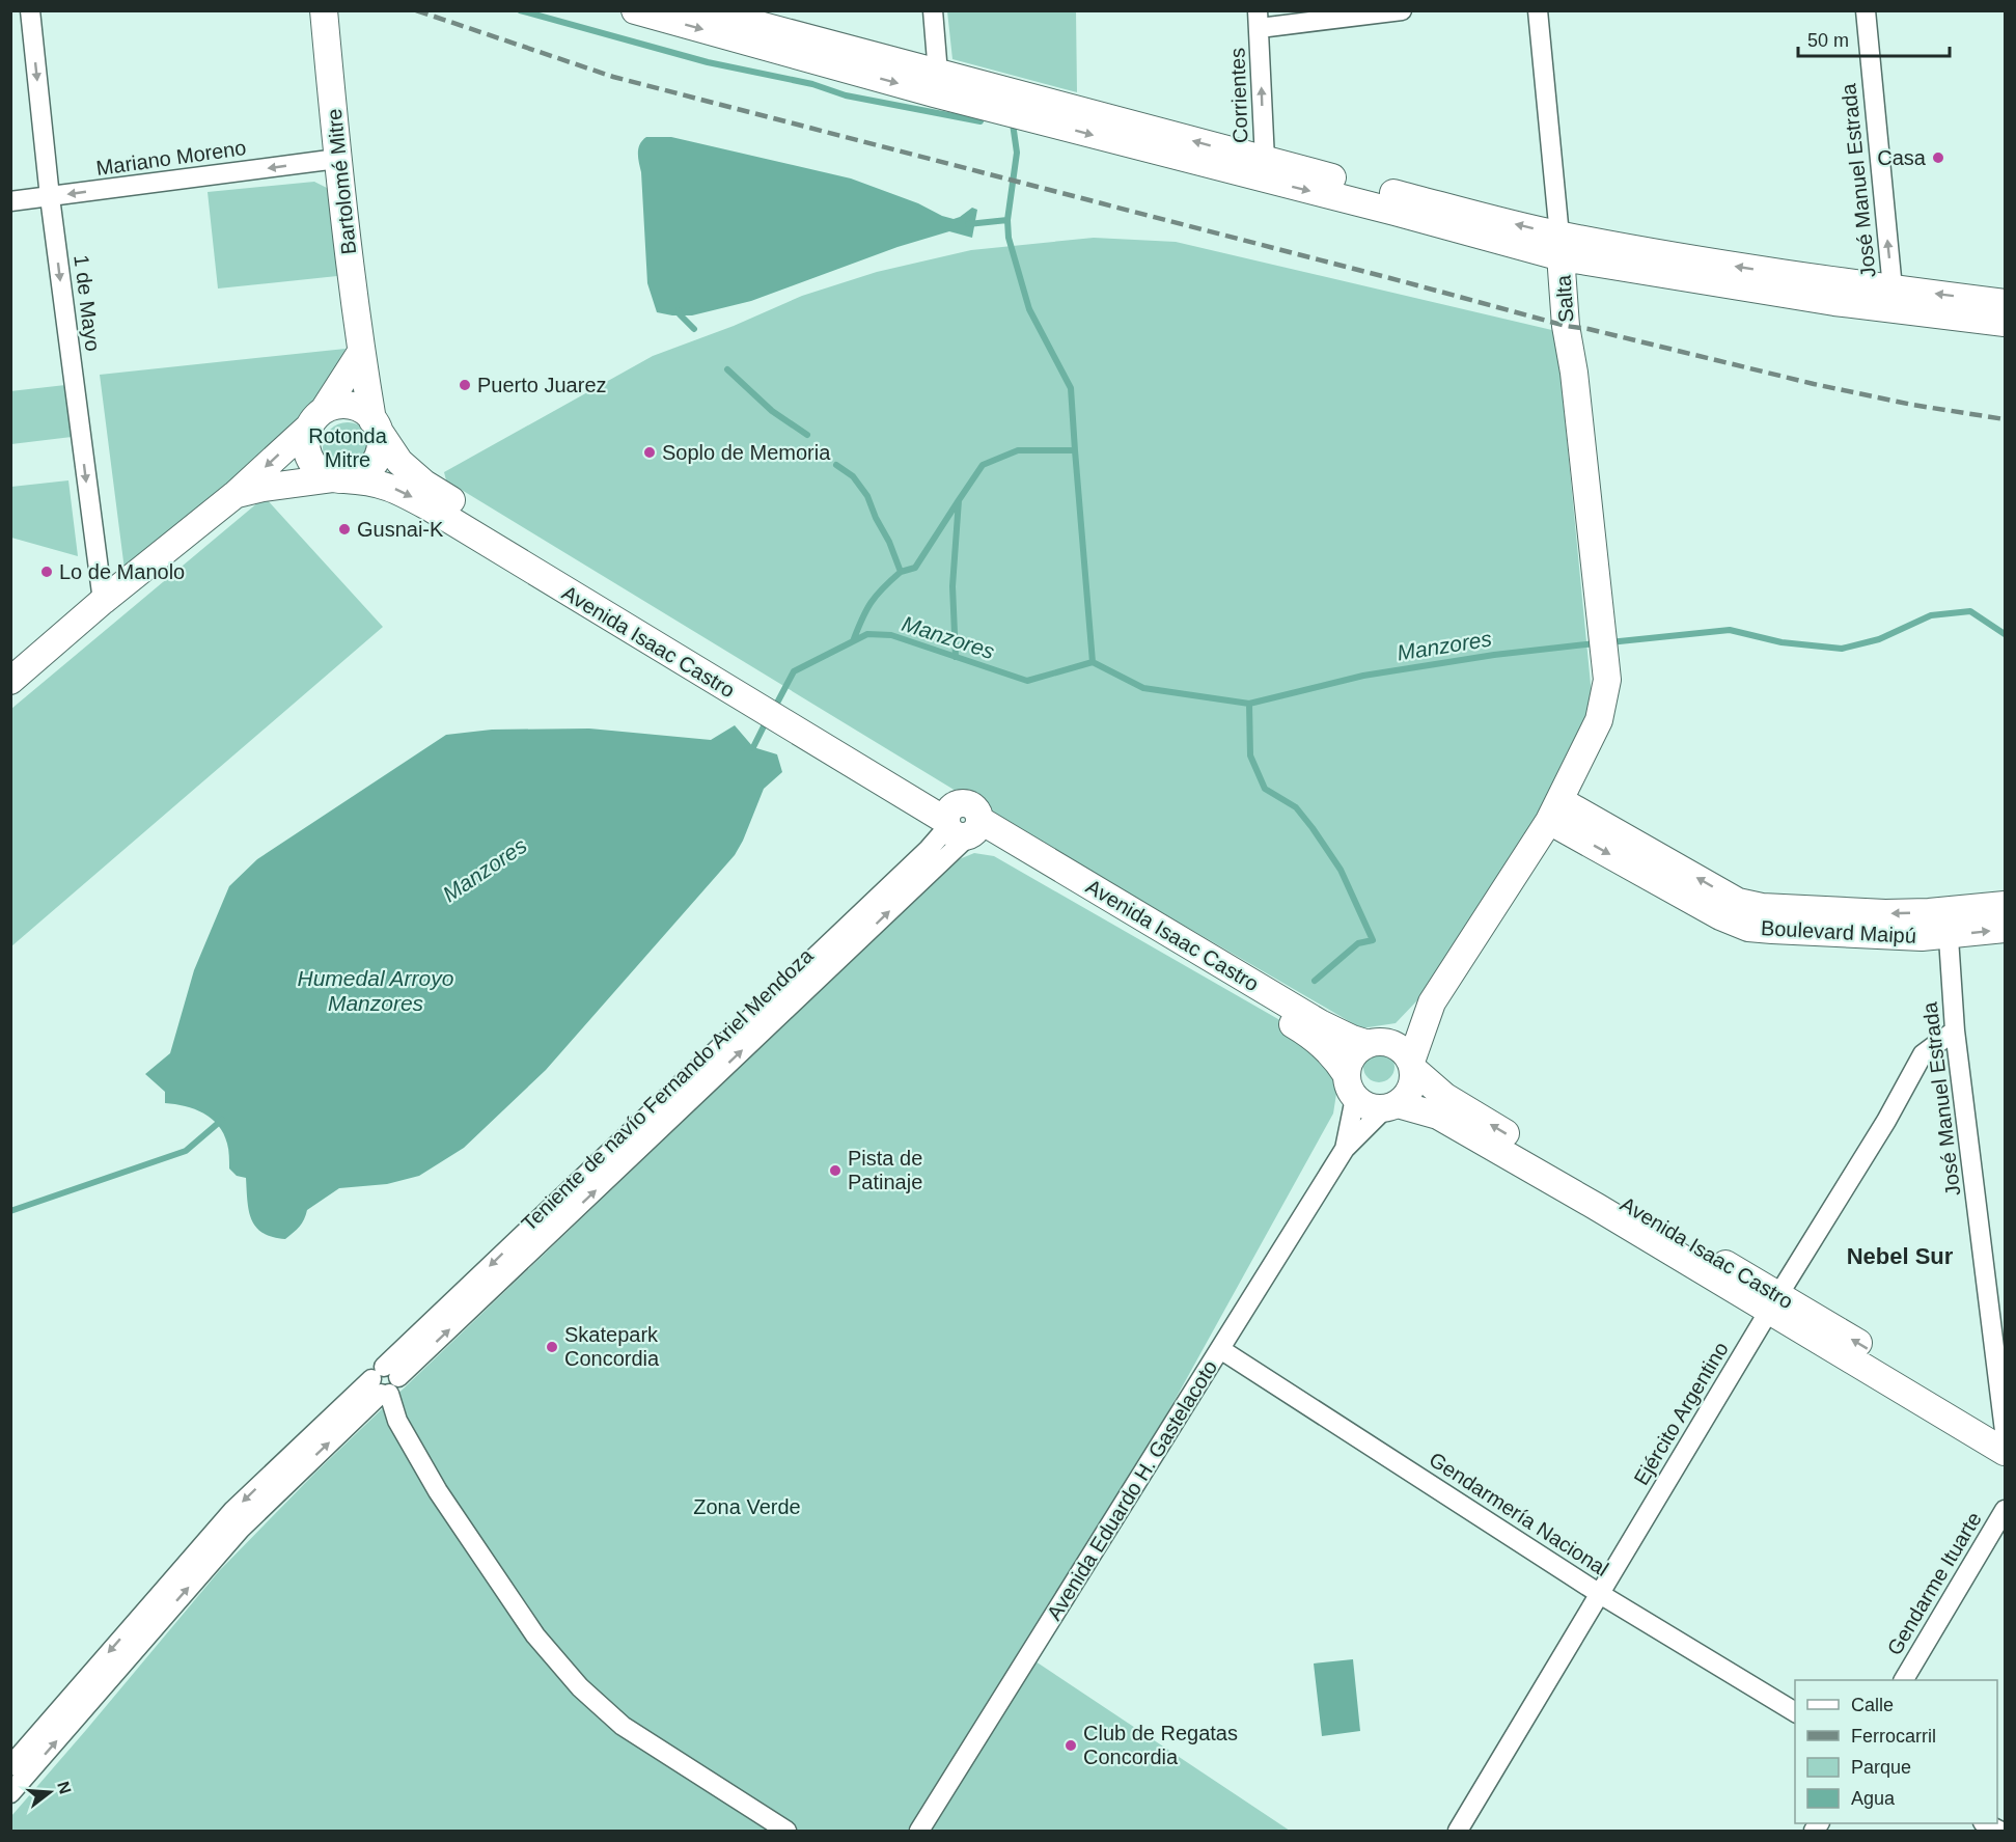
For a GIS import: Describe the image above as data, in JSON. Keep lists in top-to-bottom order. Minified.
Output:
{"streets":{"main road":["Bartolomé Mitre","Salta","Avenida Isaac Castro","Boulevard Maipú"],"street":["Corrientes","Mariano Moreno","José Manuel Estrada","1 de Mayo","Teniente de navío Fernando Ariel Mendoza","Ejército Argentino","Avenida Eduardo H. Gastelacoto","Gendarmería Nacional","Gendarme Ituarte"]},"crossings":[["Mariano Moreno","Bartolomé Mitre"],["Mariano Moreno","1 de Mayo"],["José Manuel Estrada","Avenida Isaac Castro"],["José Manuel Estrada","Boulevard Maipú"],["José Manuel Estrada","Ejército Argentino"],["Bartolomé Mitre","Avenida Isaac Castro"],["Salta","Boulevard Maipú"],["Avenida Isaac Castro","Teniente de navío Fernando Ariel Mendoza"],["Avenida Isaac Castro","Ejército Argentino"],["Avenida Isaac Castro","Avenida Eduardo H. Gastelacoto"],["Ejército Argentino","Gendarmería Nacional"],["Avenida Eduardo H. Gastelacoto","Gendarmería Nacional"]],"one_way":["Corrientes","Mariano Moreno","José Manuel Estrada","1 de Mayo"],"districts":["Nebel Sur"],"water":["Manzores","Humedal Arroyo Manzores"],"parks":["Rotonda Mitre","Zona Verde"],"places":["Casa","Puerto Juarez","Soplo de Memoria","Gusnai-K","Lo de Manolo","Pista de Patinaje","Skatepark Concordia","Club de Regatas Concordia"],"legend":["Calle","Ferrocarril","Parque","Agua"],"scale_bar":"50 m","north":"right"}
